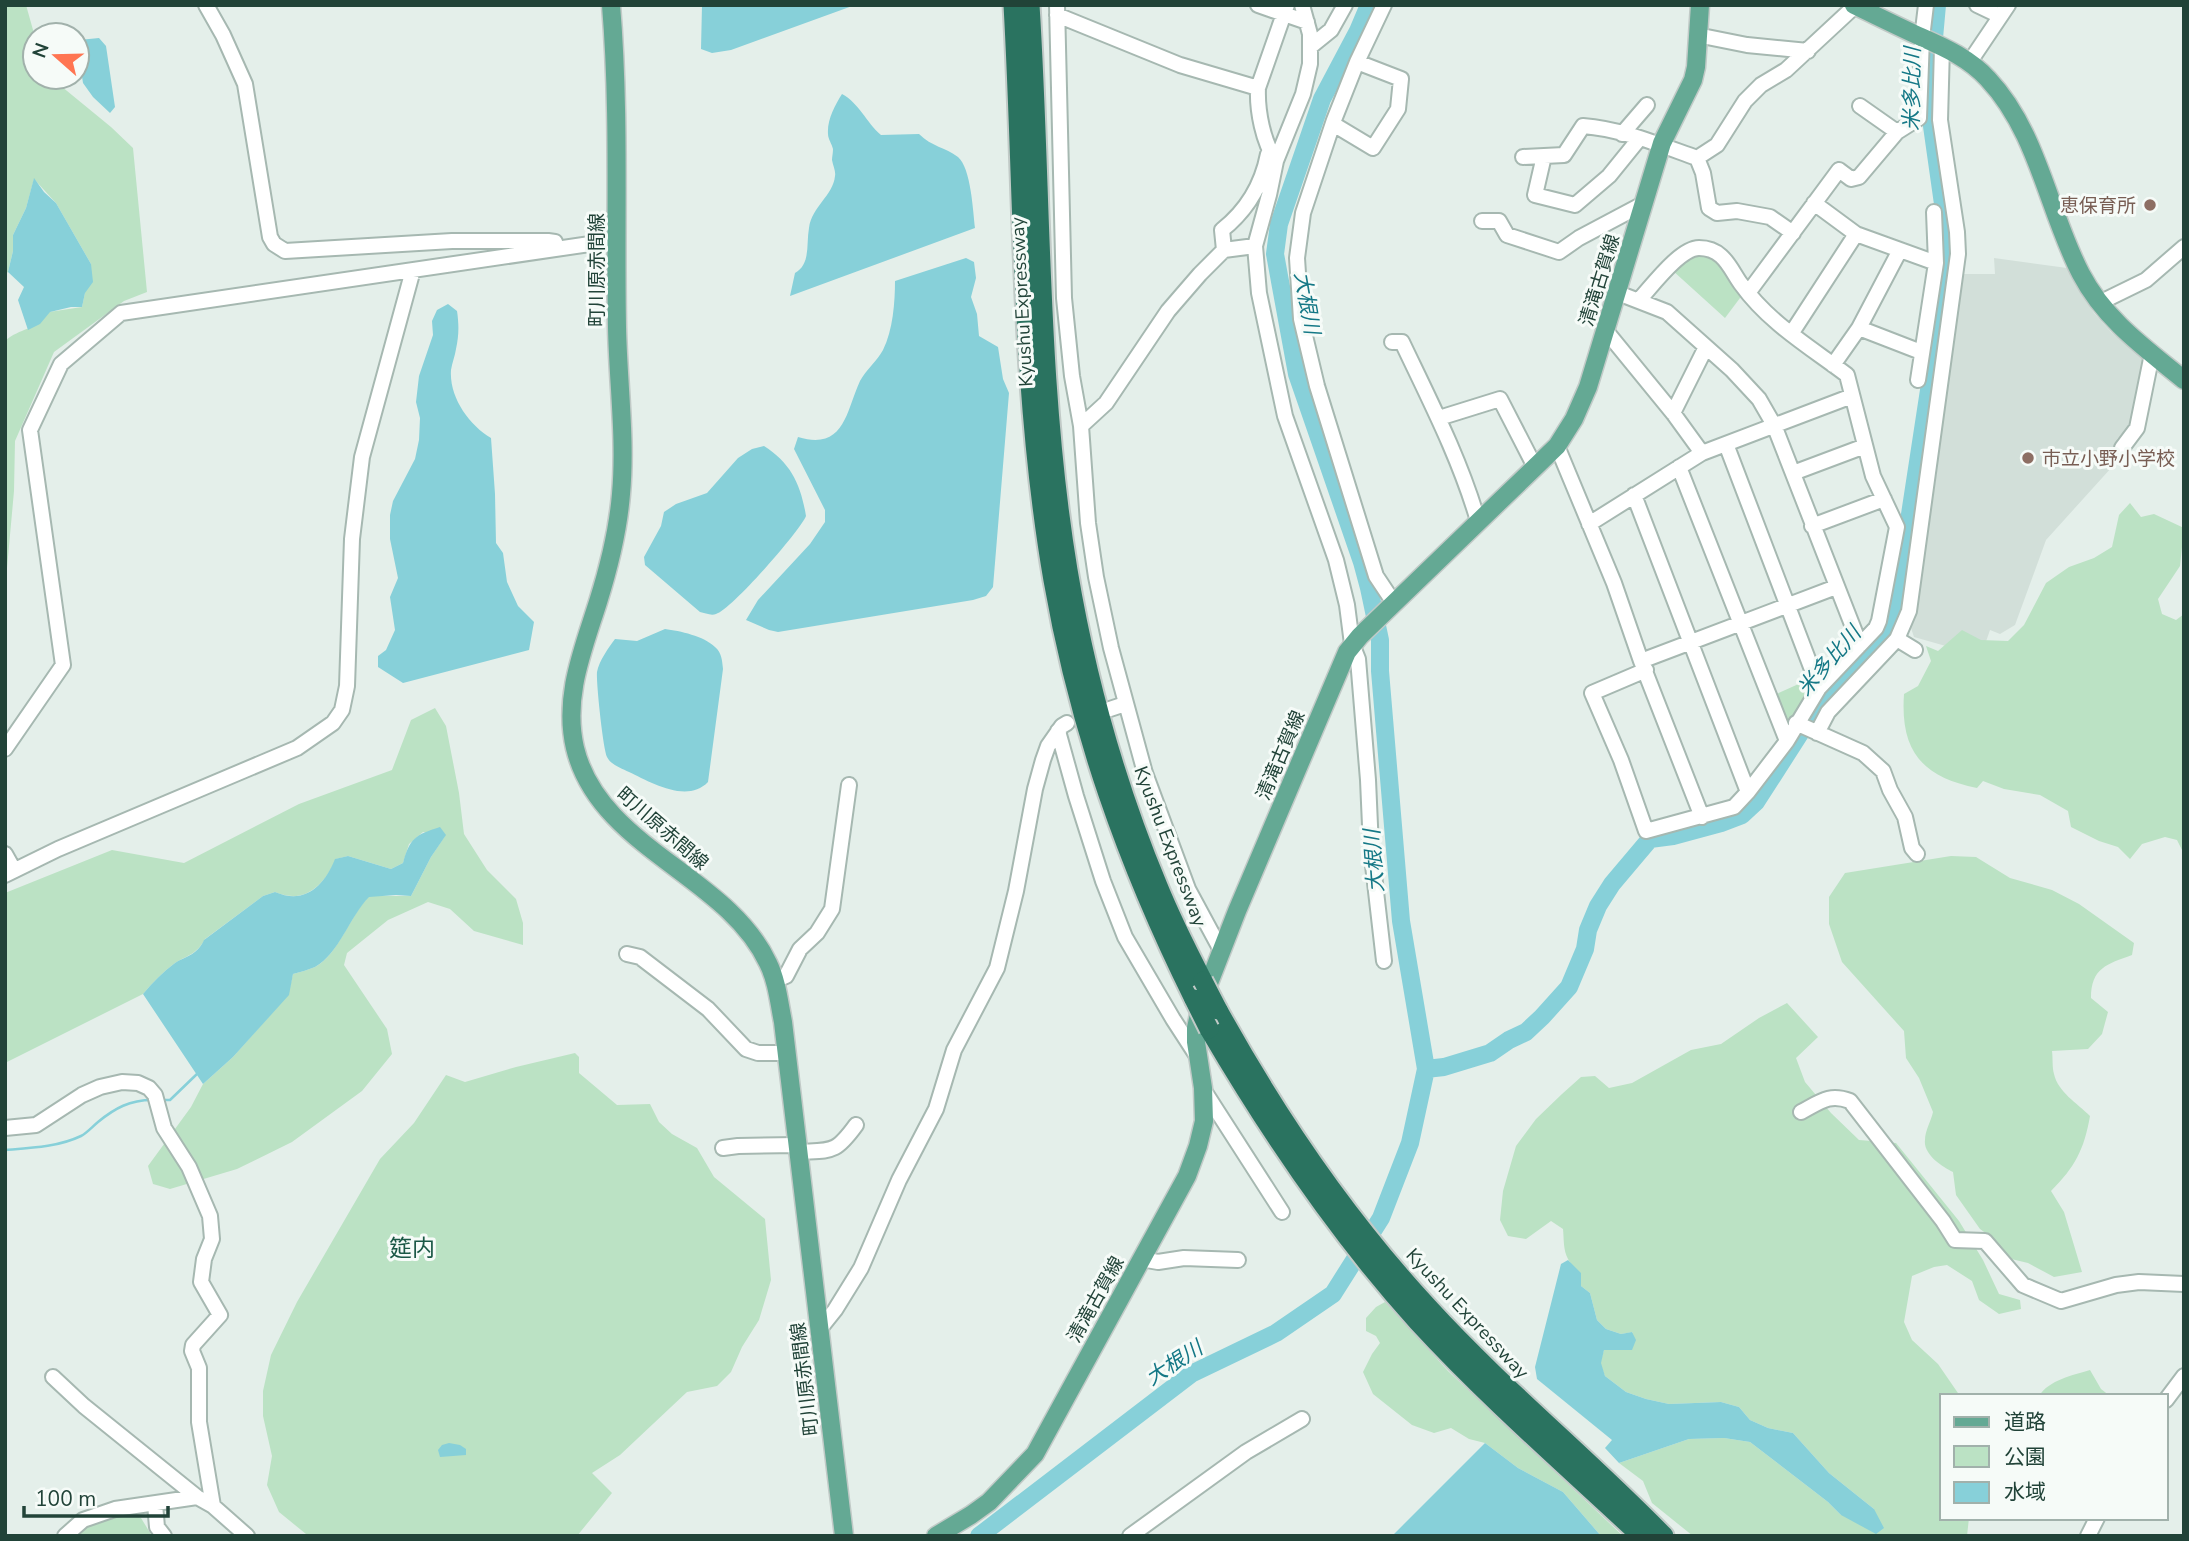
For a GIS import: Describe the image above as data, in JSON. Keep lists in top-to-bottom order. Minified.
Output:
{"streets":{"highway":["Kyushu Expressway"],"main road":["町川原赤間線","清滝古賀線"]},"districts":["筵内"],"water":["米多比川","大根川"],"places":["恵保育所","市立小野小学校"],"legend":["道路","公園","水域"],"scale_bar":"100 m","north":"left"}
